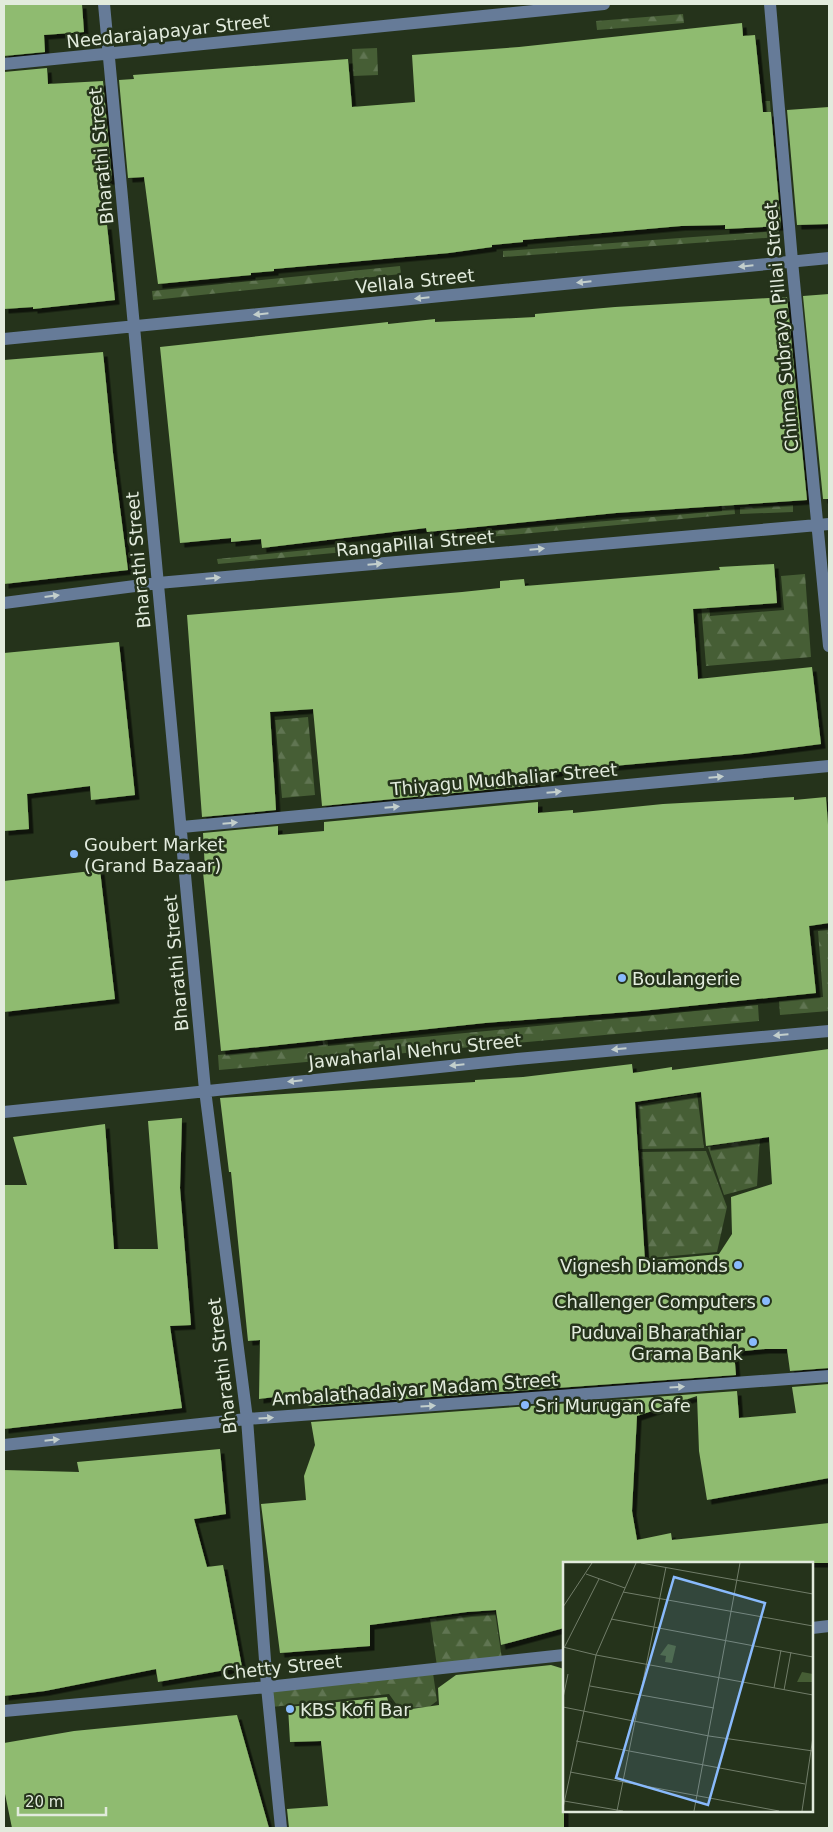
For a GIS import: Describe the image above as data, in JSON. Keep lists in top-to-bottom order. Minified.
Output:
{"streets":{"street":["Needarajapayar Street","Bharathi Street","Vellala Street","Chinna Subraya Pillai Street","RangaPillai Street","Thiyagu Mudhaliar Street","Jawaharlal Nehru Street","Ambalathadaiyar Madam Street","Chetty Street"]},"crossings":[["Needarajapayar Street","Bharathi Street"],["Bharathi Street","Vellala Street"],["Bharathi Street","RangaPillai Street"],["Bharathi Street","Thiyagu Mudhaliar Street"],["Bharathi Street","Jawaharlal Nehru Street"],["Bharathi Street","Ambalathadaiyar Madam Street"],["Bharathi Street","Chetty Street"],["Vellala Street","Chinna Subraya Pillai Street"],["Chinna Subraya Pillai Street","RangaPillai Street"]],"one_way":["Vellala Street","RangaPillai Street","Thiyagu Mudhaliar Street","Jawaharlal Nehru Street","Ambalathadaiyar Madam Street"],"places":["Goubert Market (Grand Bazaar)","Boulangerie","Vignesh Diamonds","Challenger Computers","Puduvai Bharathiar Grama Bank","Sri Murugan Cafe","KBS Kofi Bar"],"scale_bar":"20 m"}
